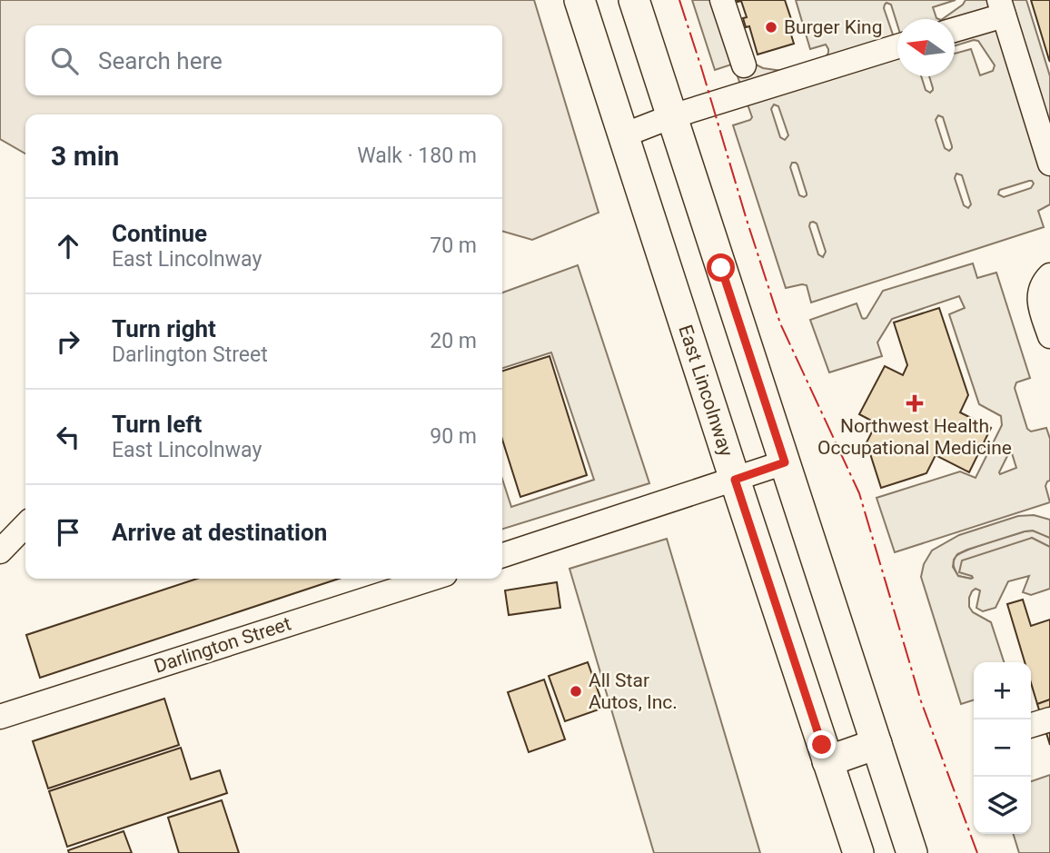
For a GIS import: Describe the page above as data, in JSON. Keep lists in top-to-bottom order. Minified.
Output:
{"streets":{"main road":["East Lincolnway"],"street":["Darlington Street"]},"places":{"other":["Burger King","All Star Autos, Inc."],"health":["Northwest Health Occupational Medicine"]},"north":"left","page":{"search":"Search here","heading":["3 min","Walk · 180 m"],"list":[["Continue","East Lincolnway","70 m"],["Turn right","Darlington Street","20 m"],["Turn left","East Lincolnway","90 m"],"Arrive at destination"],"map_buttons":["+","−"]}}
